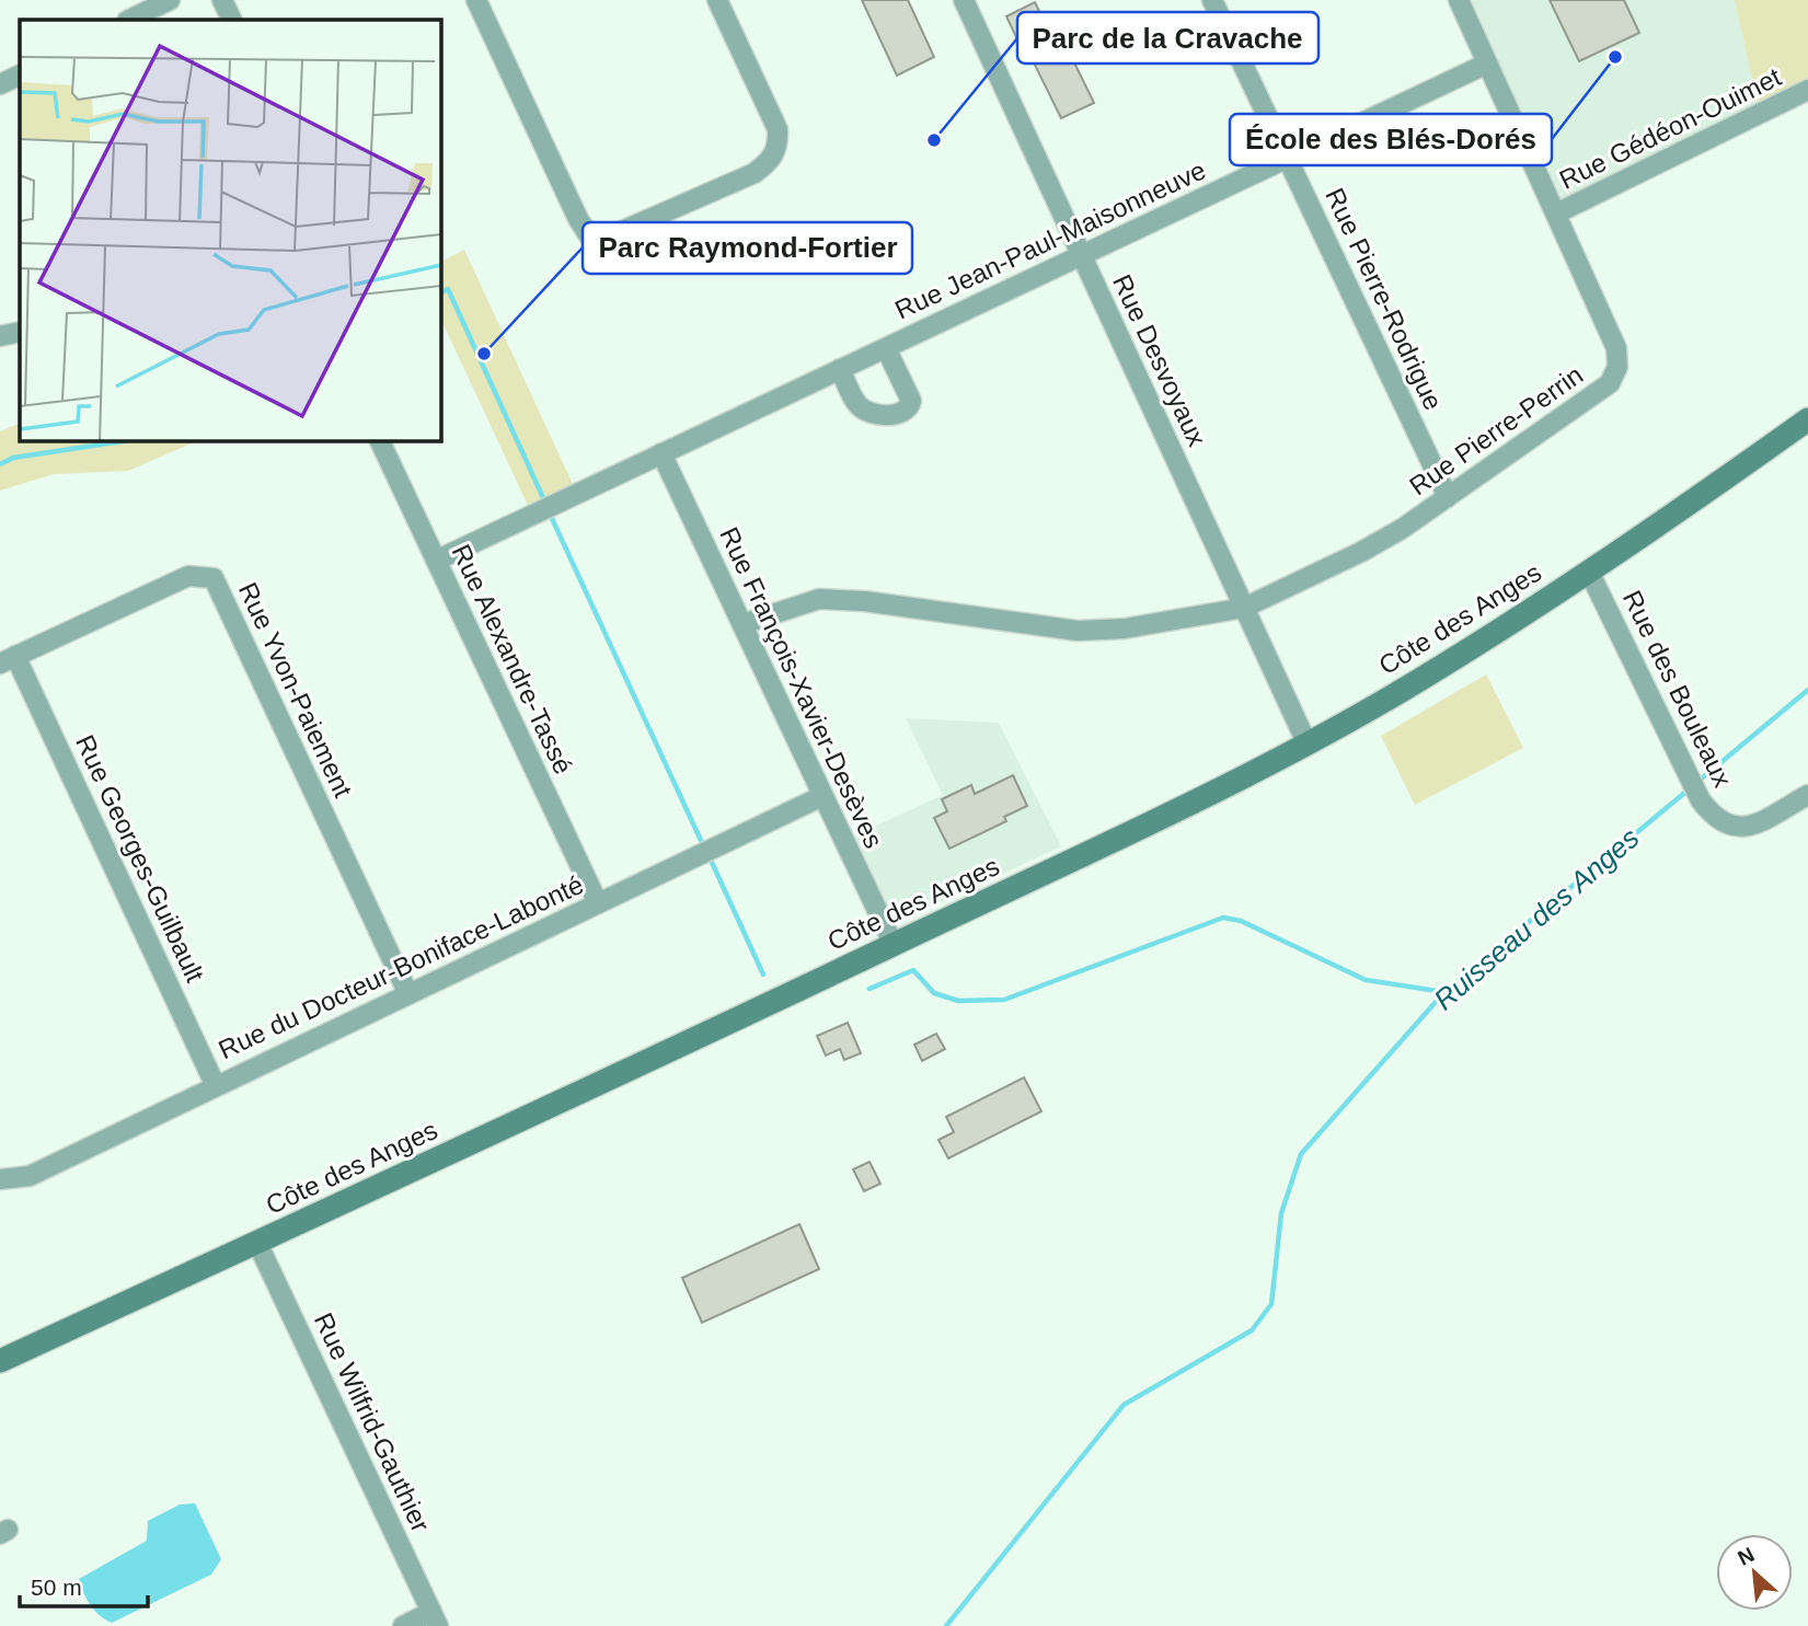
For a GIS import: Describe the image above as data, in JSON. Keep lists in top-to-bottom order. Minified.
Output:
{"streets":{"street":["Rue Gédéon-Ouimet","Rue Jean-Paul-Maisonneuve","Rue Pierre-Rodrigue","Rue Desvoyaux","Rue Pierre-Perrin","Côte des Anges","Rue Alexandre-Tassé","Rue François-Xavier-Desèves","Rue des Bouleaux","Rue Yvon-Paiement","Rue Georges-Guilbault","Rue du Docteur-Boniface-Labonté","Rue Wilfrid-Gauthier"]},"crossings":[["Rue Gédéon-Ouimet","Rue Pierre-Perrin"],["Rue Jean-Paul-Maisonneuve","Rue Pierre-Rodrigue"],["Rue Jean-Paul-Maisonneuve","Rue Desvoyaux"],["Rue Jean-Paul-Maisonneuve","Rue Pierre-Perrin"],["Rue Jean-Paul-Maisonneuve","Rue Alexandre-Tassé"],["Rue Jean-Paul-Maisonneuve","Rue François-Xavier-Desèves"],["Rue Pierre-Rodrigue","Rue Pierre-Perrin"],["Rue Desvoyaux","Rue Pierre-Perrin"],["Rue Desvoyaux","Côte des Anges"],["Rue Pierre-Perrin","Rue François-Xavier-Desèves"],["Côte des Anges","Rue François-Xavier-Desèves"],["Côte des Anges","Rue des Bouleaux"],["Côte des Anges","Rue Wilfrid-Gauthier"],["Rue Alexandre-Tassé","Rue du Docteur-Boniface-Labonté"],["Rue François-Xavier-Desèves","Rue du Docteur-Boniface-Labonté"],["Rue Yvon-Paiement","Rue Georges-Guilbault"],["Rue Yvon-Paiement","Rue du Docteur-Boniface-Labonté"],["Rue Georges-Guilbault","Rue du Docteur-Boniface-Labonté"]],"water":["Ruisseau des Anges"],"places":["École des Blés-Dorés","Parc de la Cravache","Parc Raymond-Fortier"],"scale_bar":"50 m","north":"top left"}
